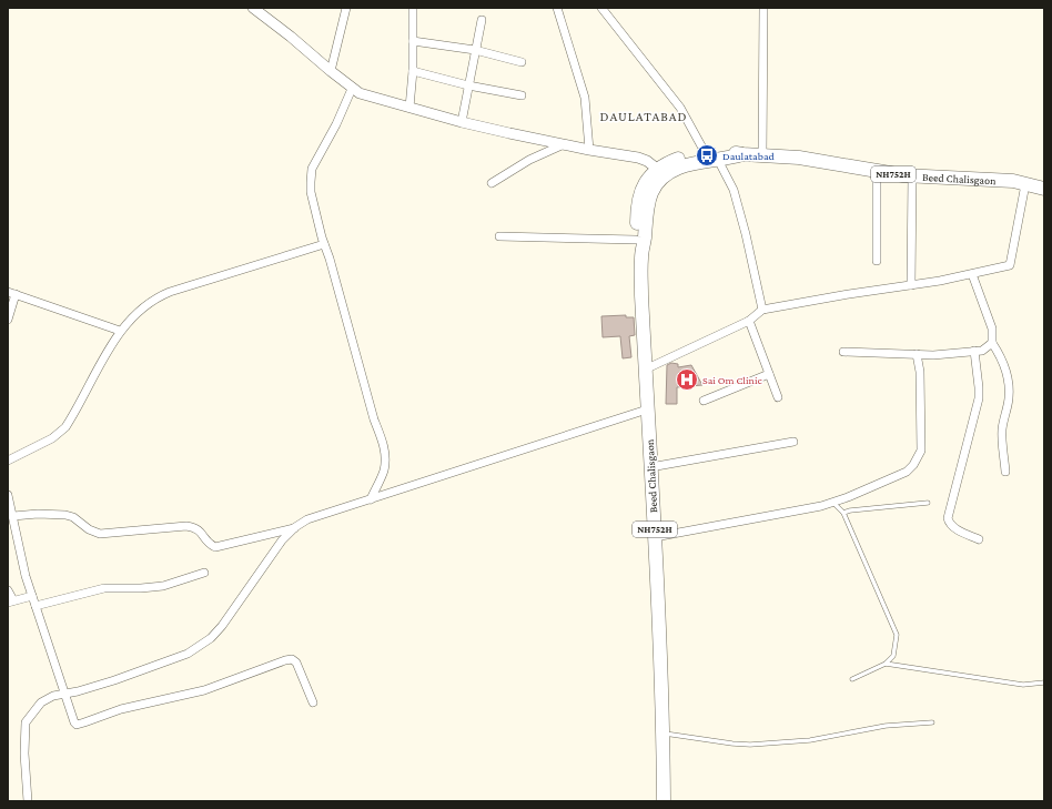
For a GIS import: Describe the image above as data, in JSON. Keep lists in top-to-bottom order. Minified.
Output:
{"streets":{"highway":["NH752H","Beed Chalisgaon"]},"districts":["DAULATABAD"],"places":{"bus stop":["Daulatabad"],"hospital":["Sai Om Clinic"]}}
